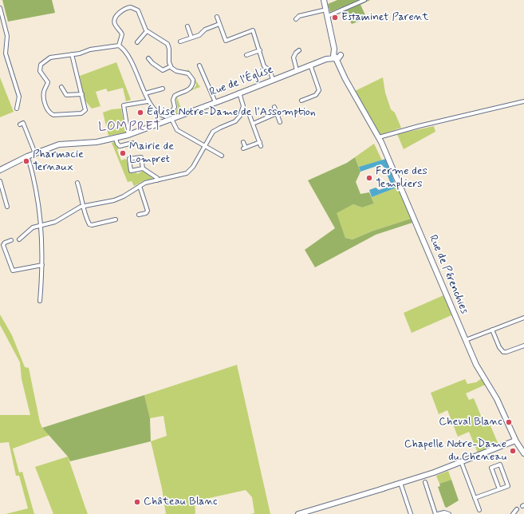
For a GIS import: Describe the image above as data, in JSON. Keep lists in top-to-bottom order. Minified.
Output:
{"streets":{"main road":["Rue de l'Église","Rue de Pérenchies"]},"crossings":[["Rue de l'Église","Rue de Pérenchies"]],"districts":["LOMPRET"],"places":["Estaminet Parent","Église Notre-Dame de l'Assomption","Mairie de Lompret","Pharmacie Ternaux","Ferme des Templiers","Cheval Blanc","Chapelle Notre-Dame du Cheneau","Château Blanc"]}
